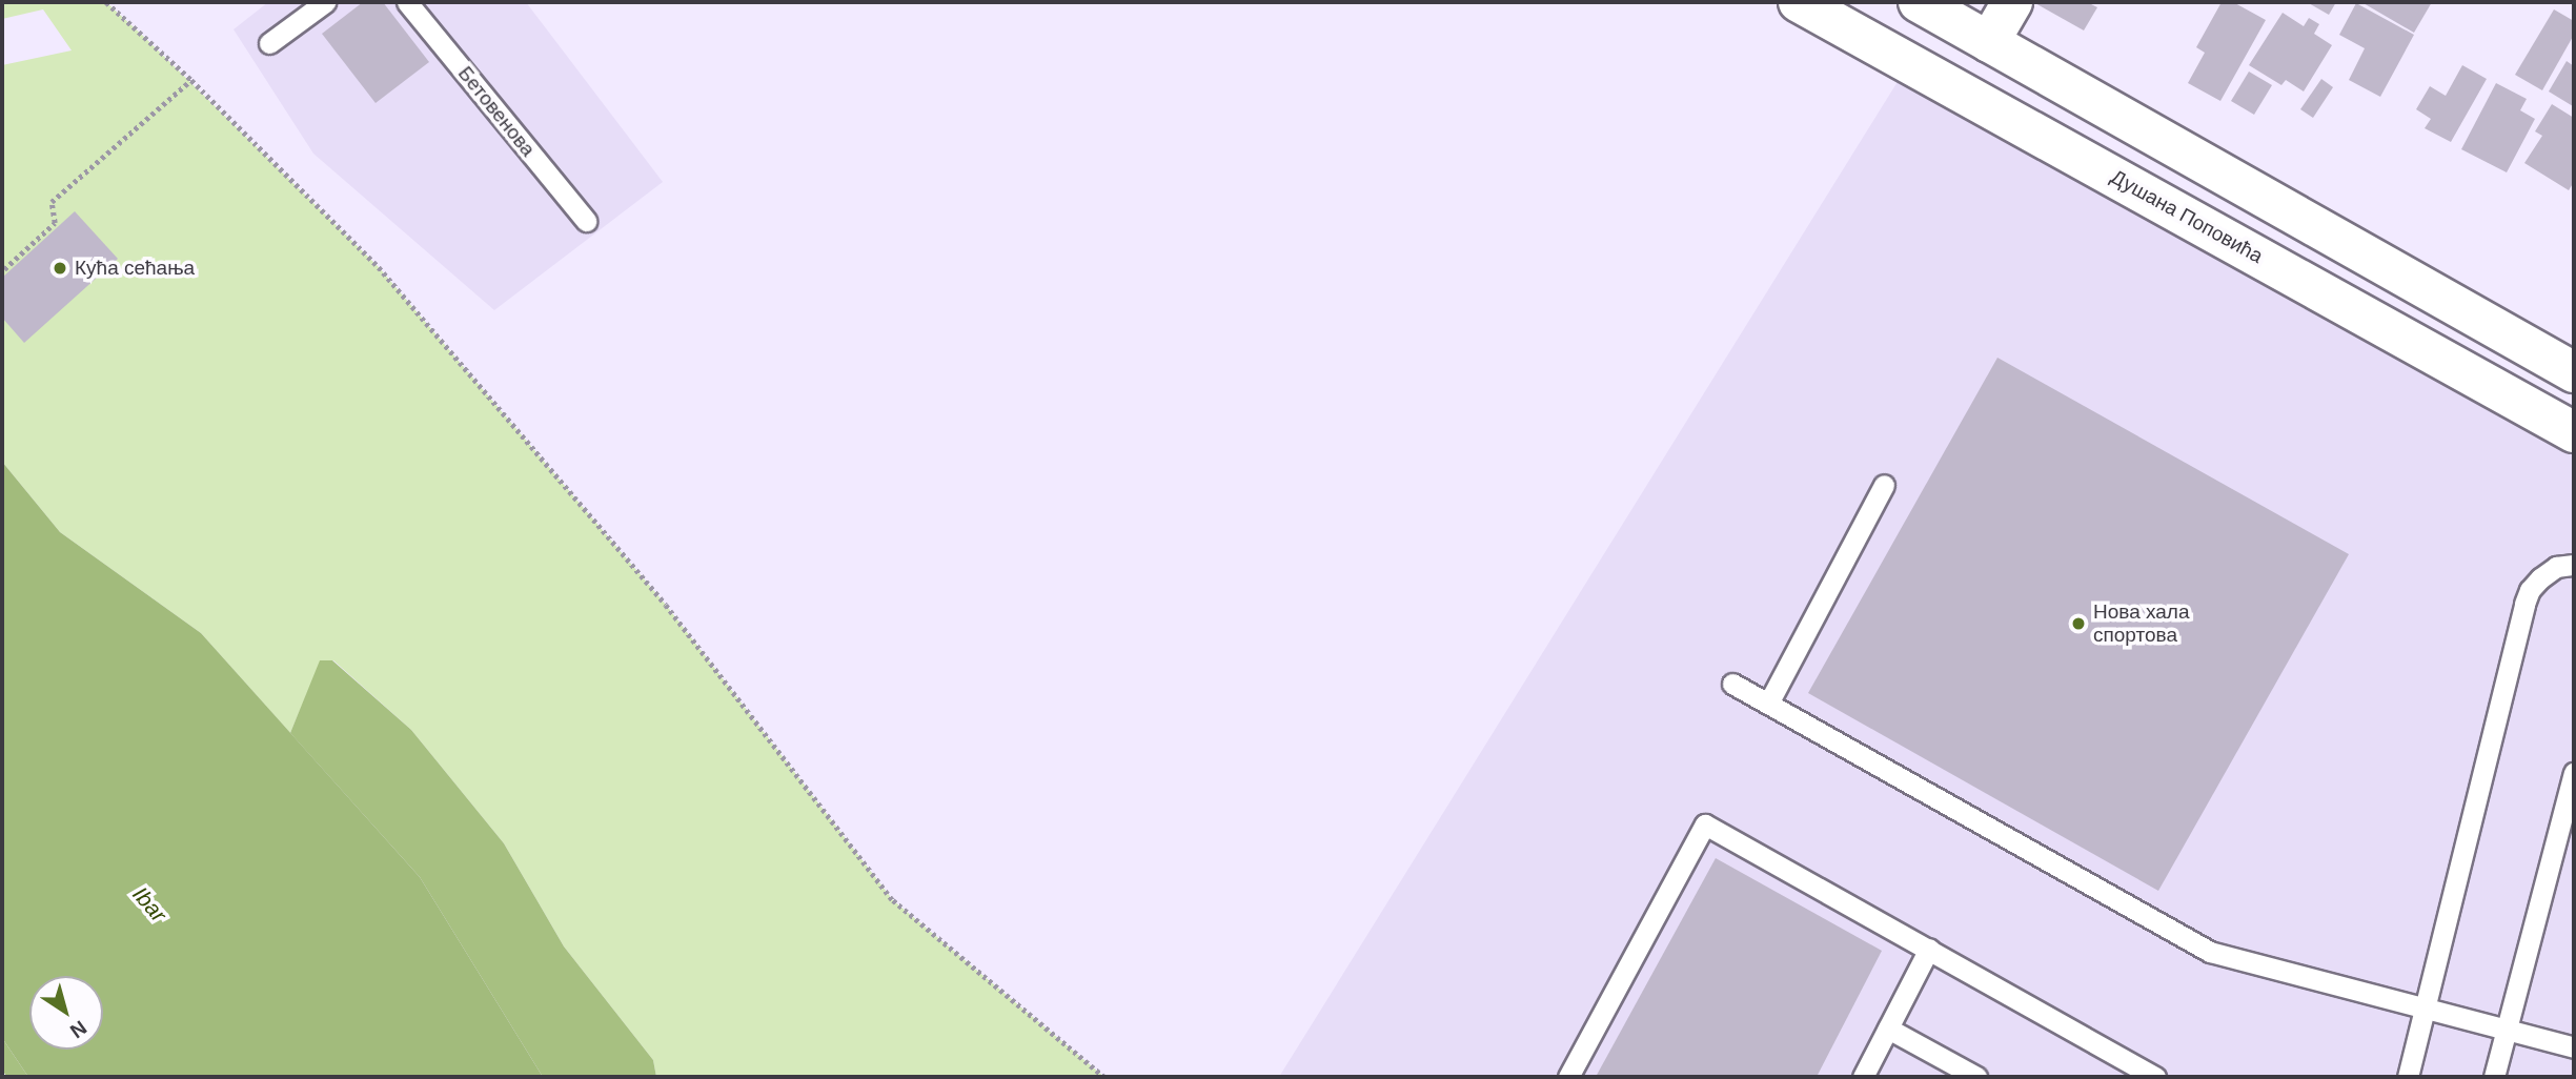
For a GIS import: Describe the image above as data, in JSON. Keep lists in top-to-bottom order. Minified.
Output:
{"streets":{"main road":["Душана Поповића"],"lane":["Бетовенова"]},"water":["Ibar"],"places":["Кућа сећања","Нова хала спортова"],"north":"bottom right"}
